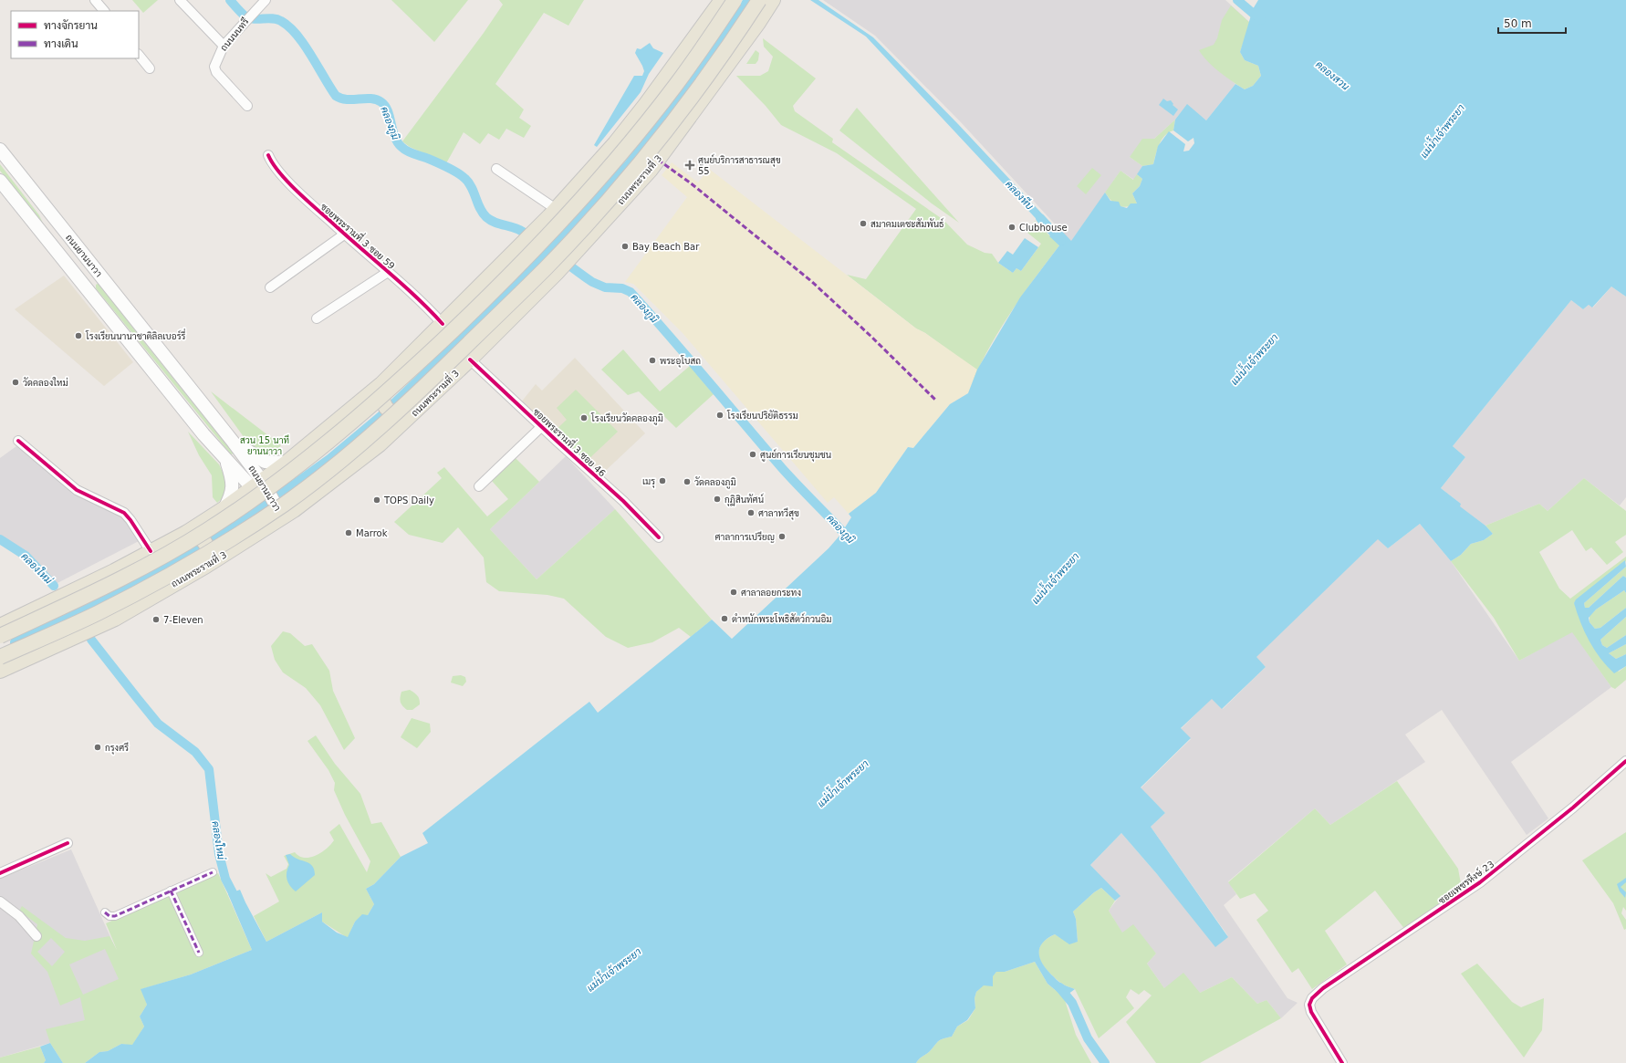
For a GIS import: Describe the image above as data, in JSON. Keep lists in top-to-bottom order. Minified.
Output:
{"streets":{"main road":["ถนนพระรามที่ 3","ถนนยานนาวา"],"street":["ถนนนนทรี","ซอยพระรามที่ 3 ซอย 59","ซอยพระรามที่ 3 ซอย 46","ซอยเพชรหึงษ์ 23"]},"crossings":[["ถนนพระรามที่ 3","ถนนยานนาวา"],["ถนนพระรามที่ 3","ซอยพระรามที่ 3 ซอย 46"]],"water":["คลองสวน","คลองภูมิ","แม่น้ำเจ้าพระยา","คลองหีบ","คลองใหม่"],"parks":["สวน 15 นาที ยานนาวา"],"places":{"health":["ศูนย์บริการสาธารณสุข 55"],"other":["สมาคมเตชะสัมพันธ์","Clubhouse","Bay Beach Bar","โรงเรียนนานาชาติลิลเบอร์รี่","พระอุโบสถ","วัดคลองใหม่","โรงเรียนปริยัติธรรม","โรงเรียนวัดคลองภูมิ","ศูนย์การเรียนชุมชน","เมรุ","วัดคลองภูมิ","กุฏิสินทัศน์","TOPS Daily","ศาลาทวีสุข","Marrok","ศาลาการเปรียญ","ศาลาลอยกระทง","ตำหนักพระโพธิสัตว์กวนอิม","7-Eleven","กรุงศรี"]},"legend":["ทางจักรยาน","ทางเดิน"],"scale_bar":"50 m"}
